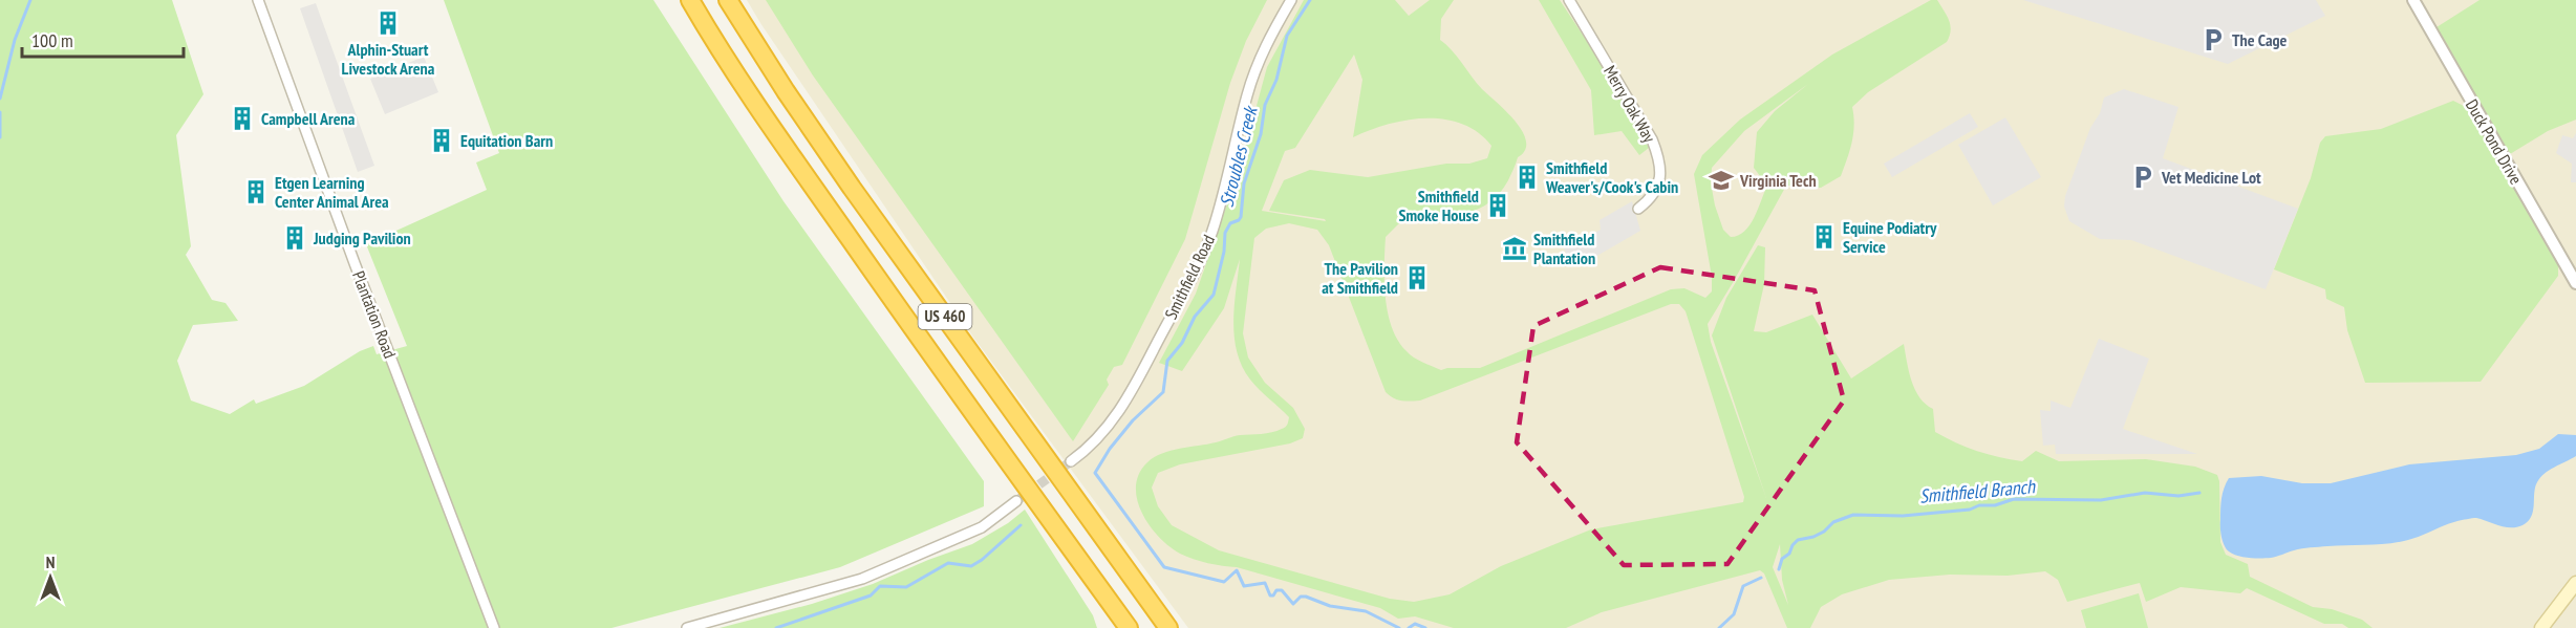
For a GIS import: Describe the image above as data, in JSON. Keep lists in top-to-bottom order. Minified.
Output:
{"streets":{"highway":["US 460"],"street":["Merry Oak Way","Duck Pond Drive","Smithfield Road","Plantation Road"]},"water":["Stroubles Creek","Smithfield Branch"],"places":{"building":["Alphin-Stuart Livestock Arena","Campbell Arena","Equitation Barn","Smithfield Weaver's/Cook's Cabin","Etgen Learning Center Animal Area","Smithfield Smoke House","Equine Podiatry Service","Judging Pavilion","The Pavilion at Smithfield"],"parking":["The Cage","Vet Medicine Lot"],"school or university":["Virginia Tech"],"museum":["Smithfield Plantation"]},"scale_bar":"100 m","north":"top"}
